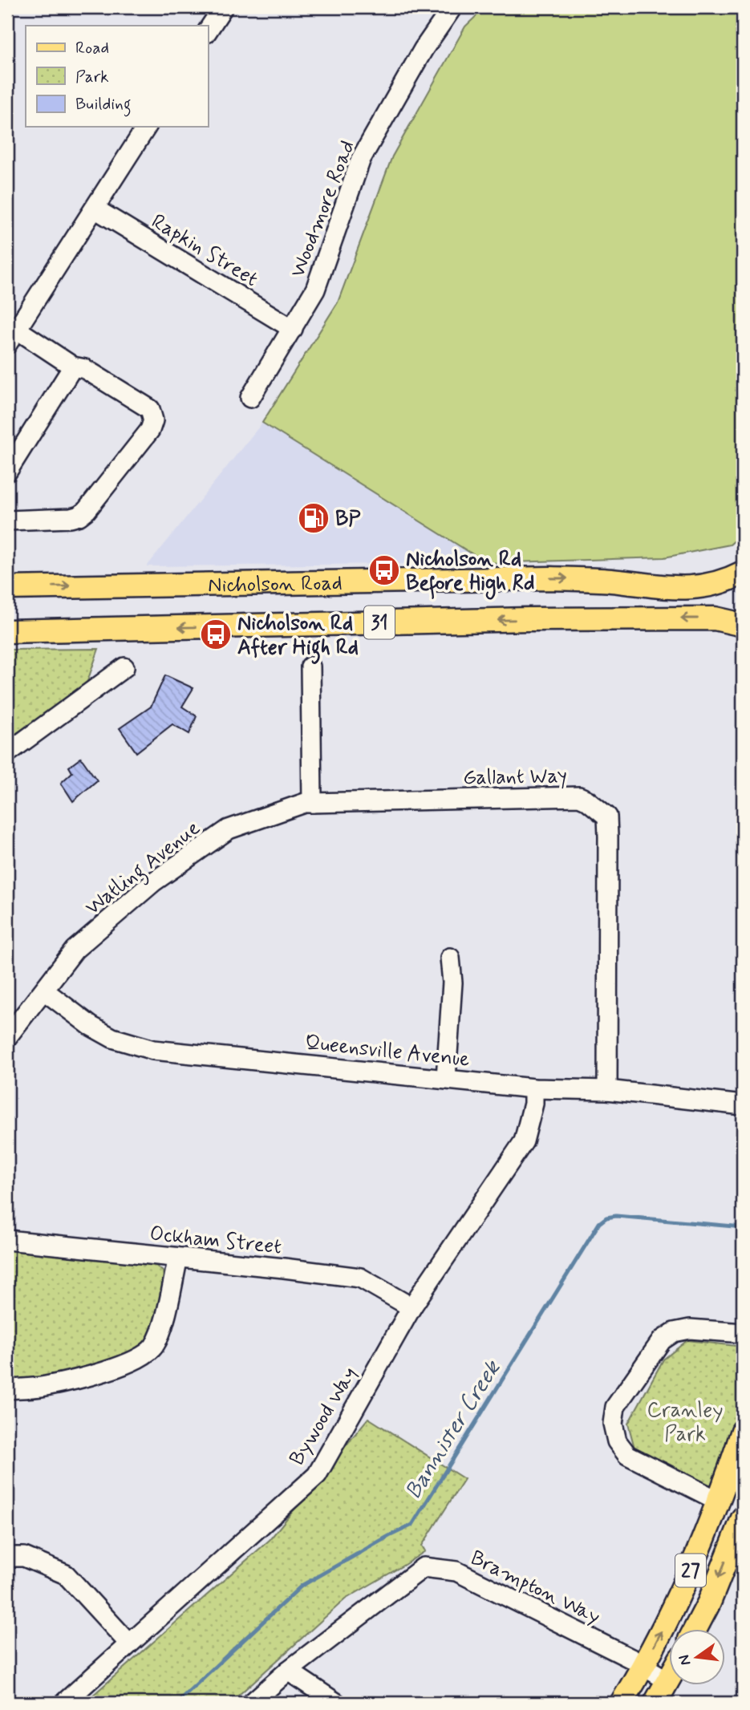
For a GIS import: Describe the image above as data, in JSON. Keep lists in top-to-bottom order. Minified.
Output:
{"streets":{"main road":["Nicholson Road","31","27"],"street":["Woodmore Road","Rapkin Street","Gallant Way","Watling Avenue","Queensville Avenue","Ockham Street","Bywood Way","Brampton Way"]},"crossings":[["Woodmore Road","Rapkin Street"],["Gallant Way","Watling Avenue"],["Gallant Way","Queensville Avenue"],["Watling Avenue","Queensville Avenue"],["Queensville Avenue","Bywood Way"],["Ockham Street","Bywood Way"],["27","Brampton Way"]],"water":["Bannister Creek"],"parks":["Cranley Park"],"places":{"fuel station":["BP"],"bus stop":["Nicholson Rd Before High Rd","Nicholson Rd After High Rd"]},"legend":["Road","Park","Building"],"north":"left"}
